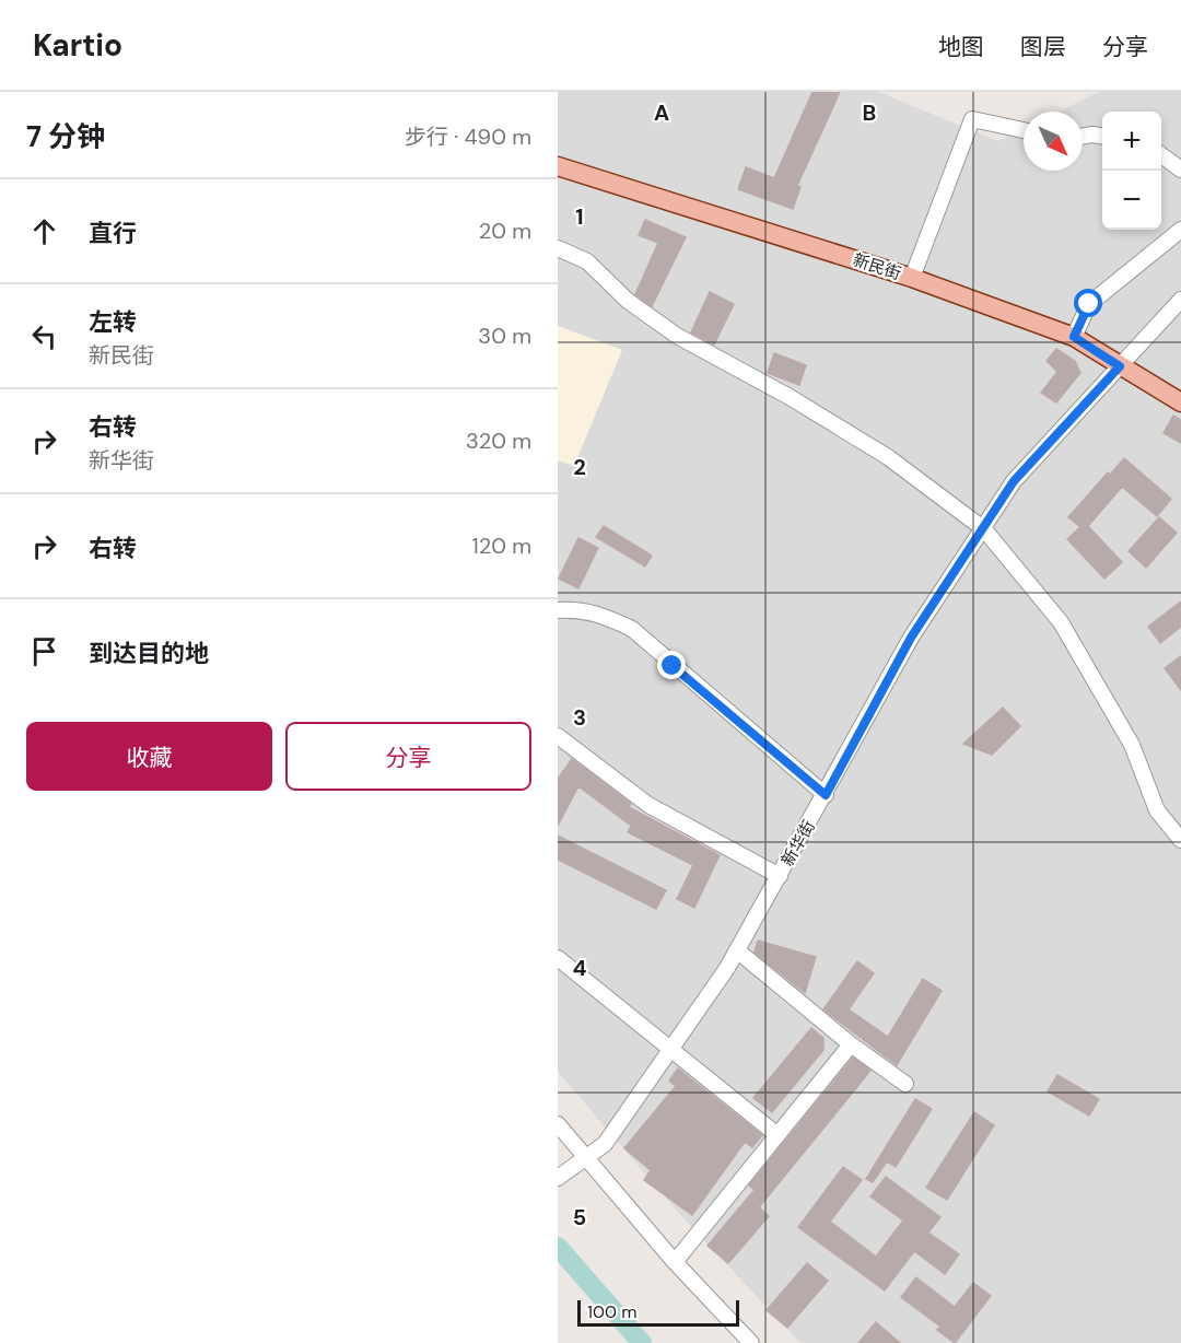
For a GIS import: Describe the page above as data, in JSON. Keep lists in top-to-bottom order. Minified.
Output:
{"streets":{"main road":["新民街"],"street":["新华街"]},"crossings":[["新民街","新华街"]],"scale_bar":"100 m","north":"bottom right","page":{"header":"Kartio","nav":["地图","图层","分享"],"heading":["7 分钟","步行 · 490 m"],"map_buttons":["+","−"],"list":[["直行","20 m"],["左转","新民街","30 m"],["右转","新华街","320 m"],["右转","120 m"],"到达目的地"],"buttons":["收藏","分享"],"scale":"100 m"},"grid":{"columns":["A","B"],"rows":["1","2","3","4","5"]}}
